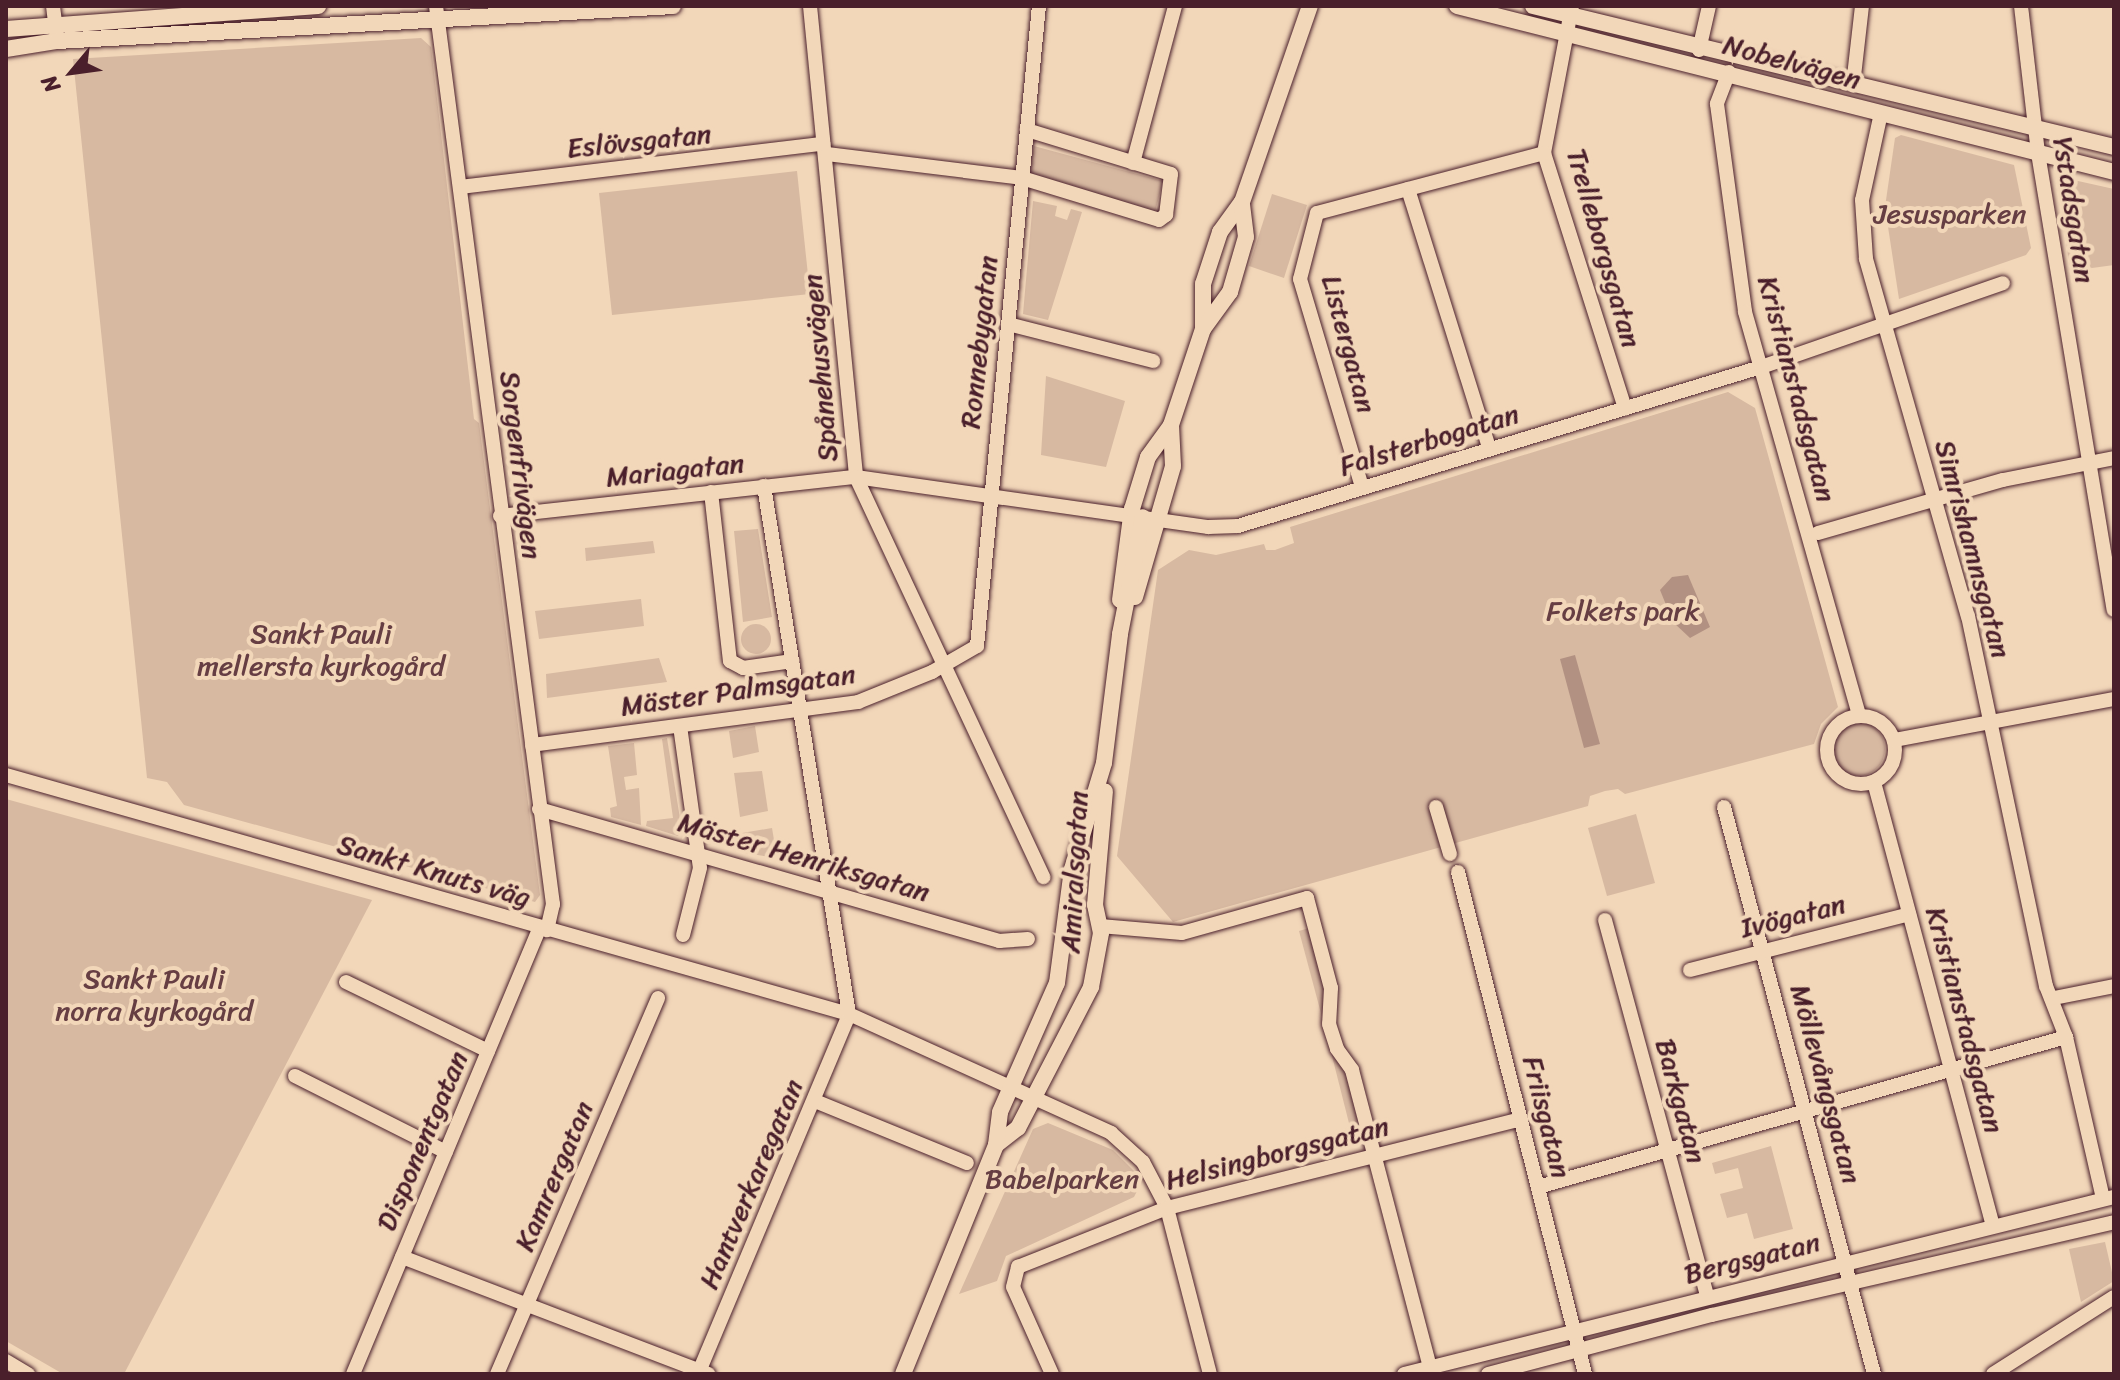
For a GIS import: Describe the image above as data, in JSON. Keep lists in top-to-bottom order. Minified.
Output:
{"streets":{"main road":["Nobelvägen","Amiralsgatan"],"street":["Eslövsgatan","Ystadsgatan","Trelleborgsgatan","Ronnebygatan","Listergatan","Spånehusvägen","Kristianstadsgatan","Falsterbogatan","Sorgenfrivägen","Mariagatan","Simrishamnsgatan","Mäster Palmsgatan","Mäster Henriksgatan","Sankt Knuts väg","Ivögatan","Möllevångsgatan","Barkgatan","Friisgatan","Disponentgatan","Helsingborgsgatan","Kamrergatan","Hantverkaregatan","Bergsgatan"]},"crossings":[["Nobelvägen","Ystadsgatan"],["Nobelvägen","Trelleborgsgatan"],["Nobelvägen","Kristianstadsgatan"],["Nobelvägen","Simrishamnsgatan"],["Eslövsgatan","Ronnebygatan"],["Eslövsgatan","Spånehusvägen"],["Eslövsgatan","Sorgenfrivägen"],["Trelleborgsgatan","Falsterbogatan"],["Ronnebygatan","Spånehusvägen"],["Ronnebygatan","Falsterbogatan"],["Ronnebygatan","Mäster Palmsgatan"],["Listergatan","Falsterbogatan"],["Spånehusvägen","Falsterbogatan"],["Spånehusvägen","Mariagatan"],["Spånehusvägen","Mäster Palmsgatan"],["Kristianstadsgatan","Falsterbogatan"],["Kristianstadsgatan","Ivögatan"],["Kristianstadsgatan","Bergsgatan"],["Falsterbogatan","Mariagatan"],["Falsterbogatan","Simrishamnsgatan"],["Falsterbogatan","Amiralsgatan"],["Sorgenfrivägen","Mariagatan"],["Sorgenfrivägen","Mäster Palmsgatan"],["Sorgenfrivägen","Mäster Henriksgatan"],["Sorgenfrivägen","Sankt Knuts väg"],["Sorgenfrivägen","Disponentgatan"],["Simrishamnsgatan","Bergsgatan"],["Sankt Knuts väg","Amiralsgatan"],["Sankt Knuts väg","Disponentgatan"],["Sankt Knuts väg","Helsingborgsgatan"],["Sankt Knuts väg","Hantverkaregatan"],["Ivögatan","Möllevångsgatan"],["Möllevångsgatan","Bergsgatan"],["Barkgatan","Bergsgatan"],["Friisgatan","Helsingborgsgatan"],["Friisgatan","Bergsgatan"]],"parks":["Jesusparken","Folkets park","Sankt Pauli mellersta kyrkogård","Sankt Pauli norra kyrkogård","Babelparken"],"north":"bottom left"}
